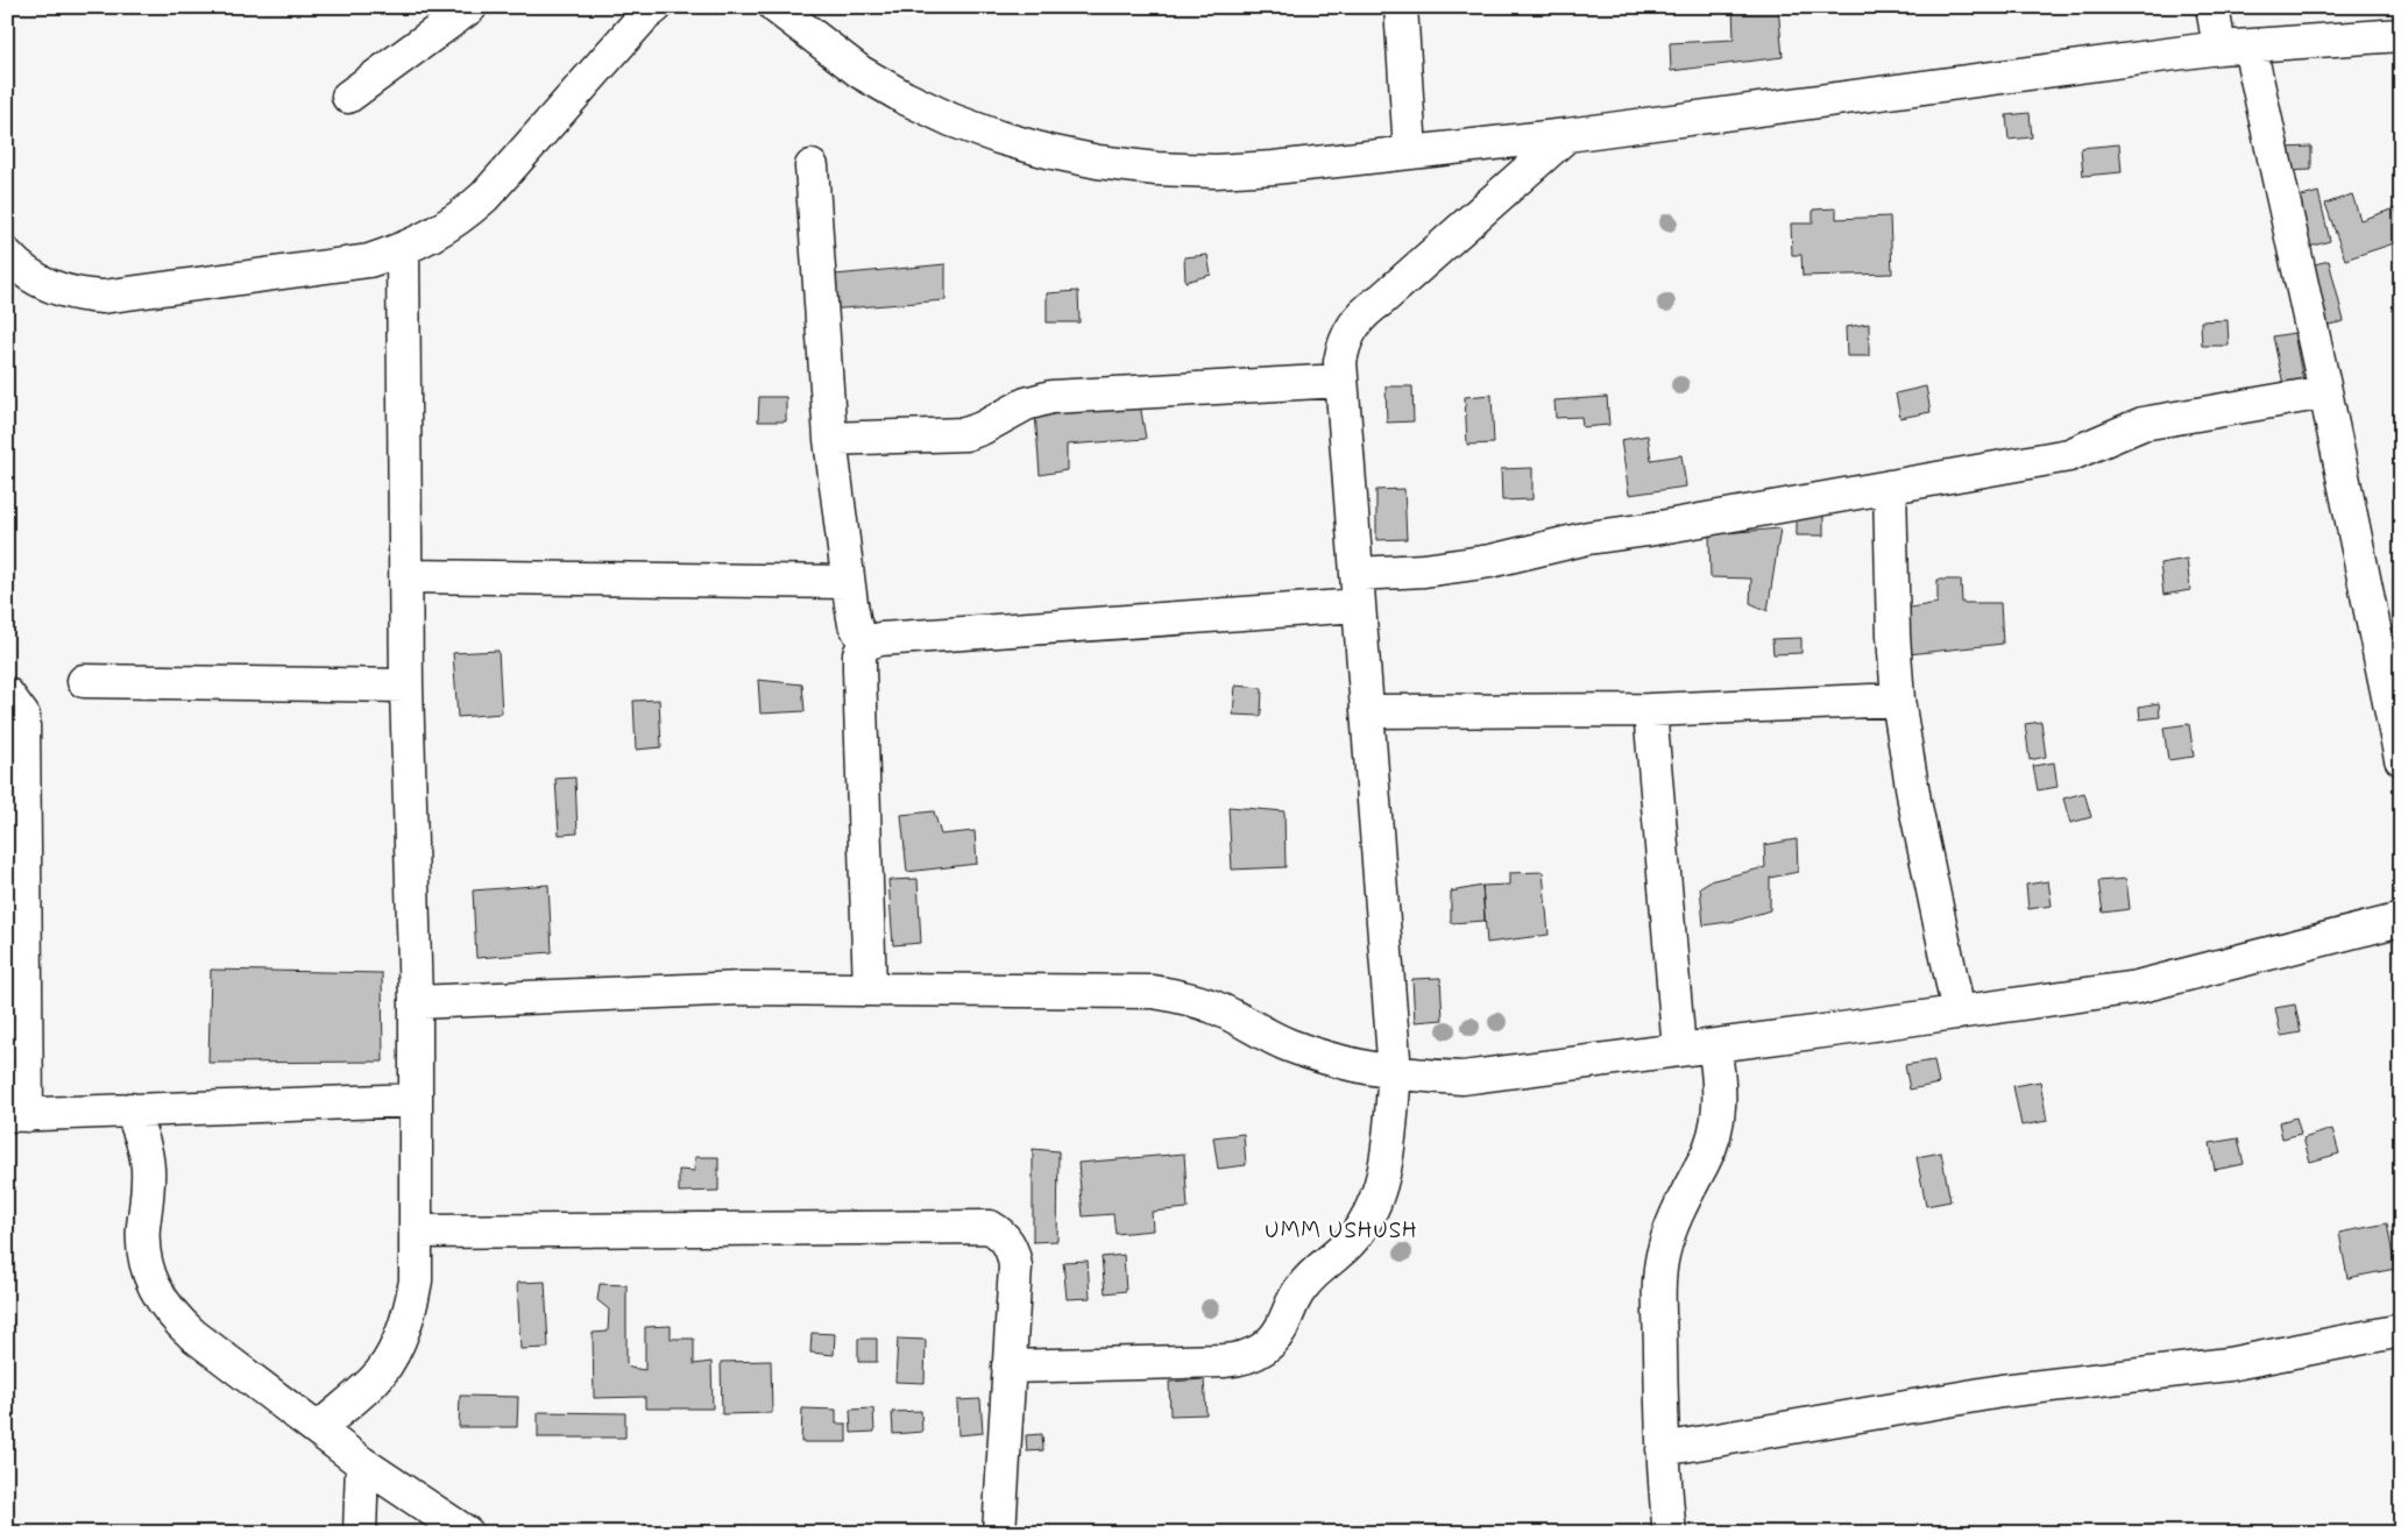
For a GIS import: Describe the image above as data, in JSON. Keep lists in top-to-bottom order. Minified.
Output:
{"districts":["UMM USHUSH"]}
